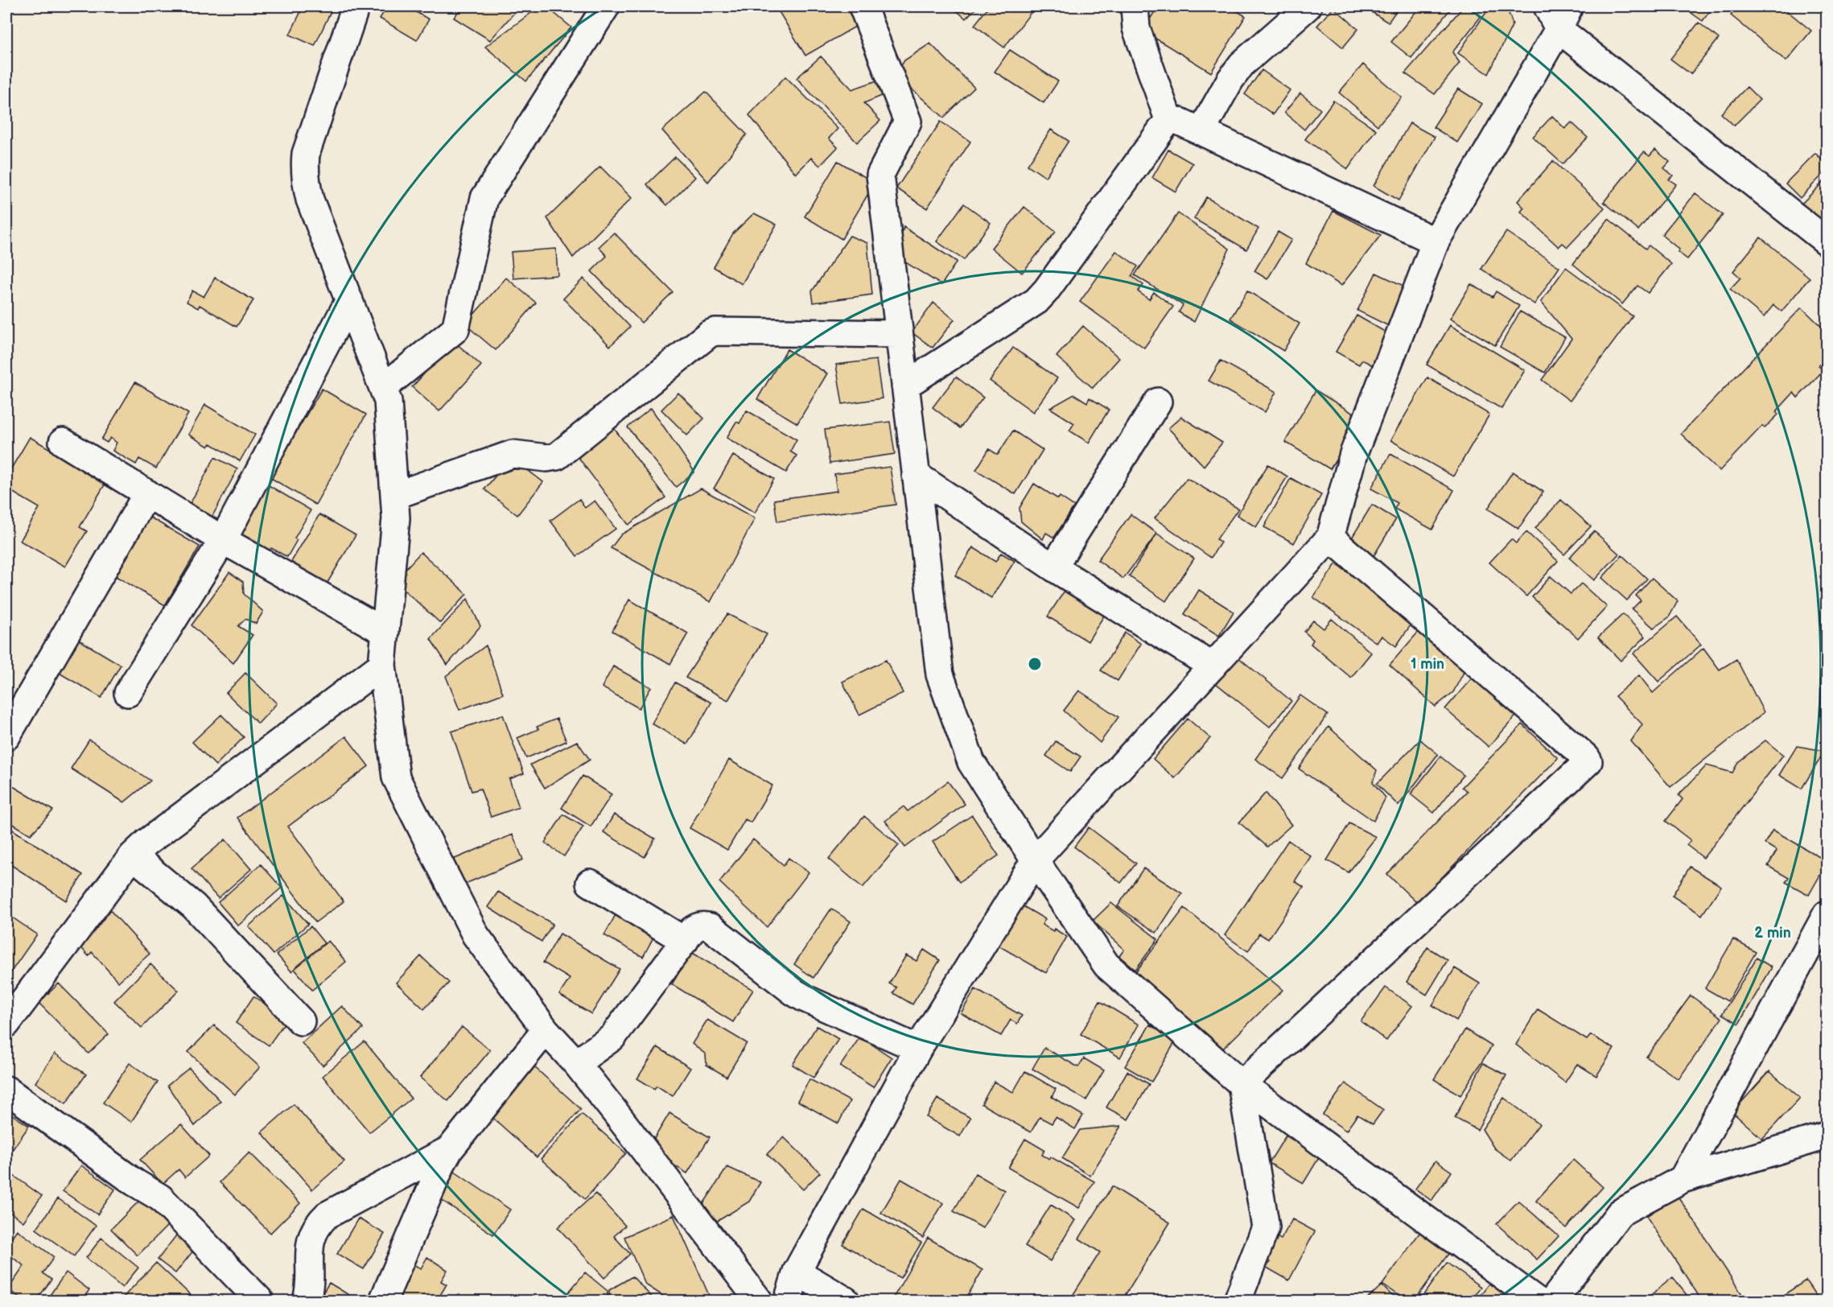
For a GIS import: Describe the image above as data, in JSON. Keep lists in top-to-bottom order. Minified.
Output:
{"rings":["1 min","2 min"]}
